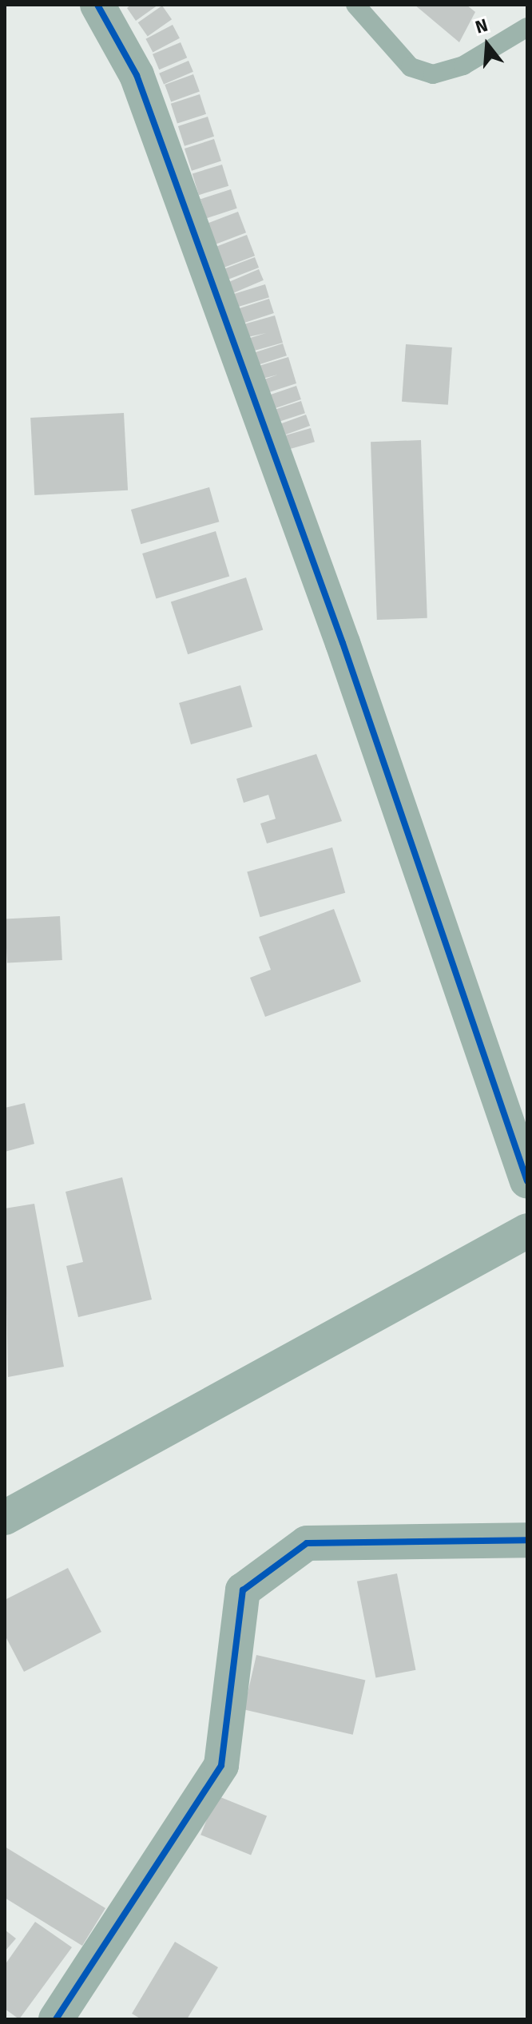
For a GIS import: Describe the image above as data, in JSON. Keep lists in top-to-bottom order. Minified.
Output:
{"north":"top"}
